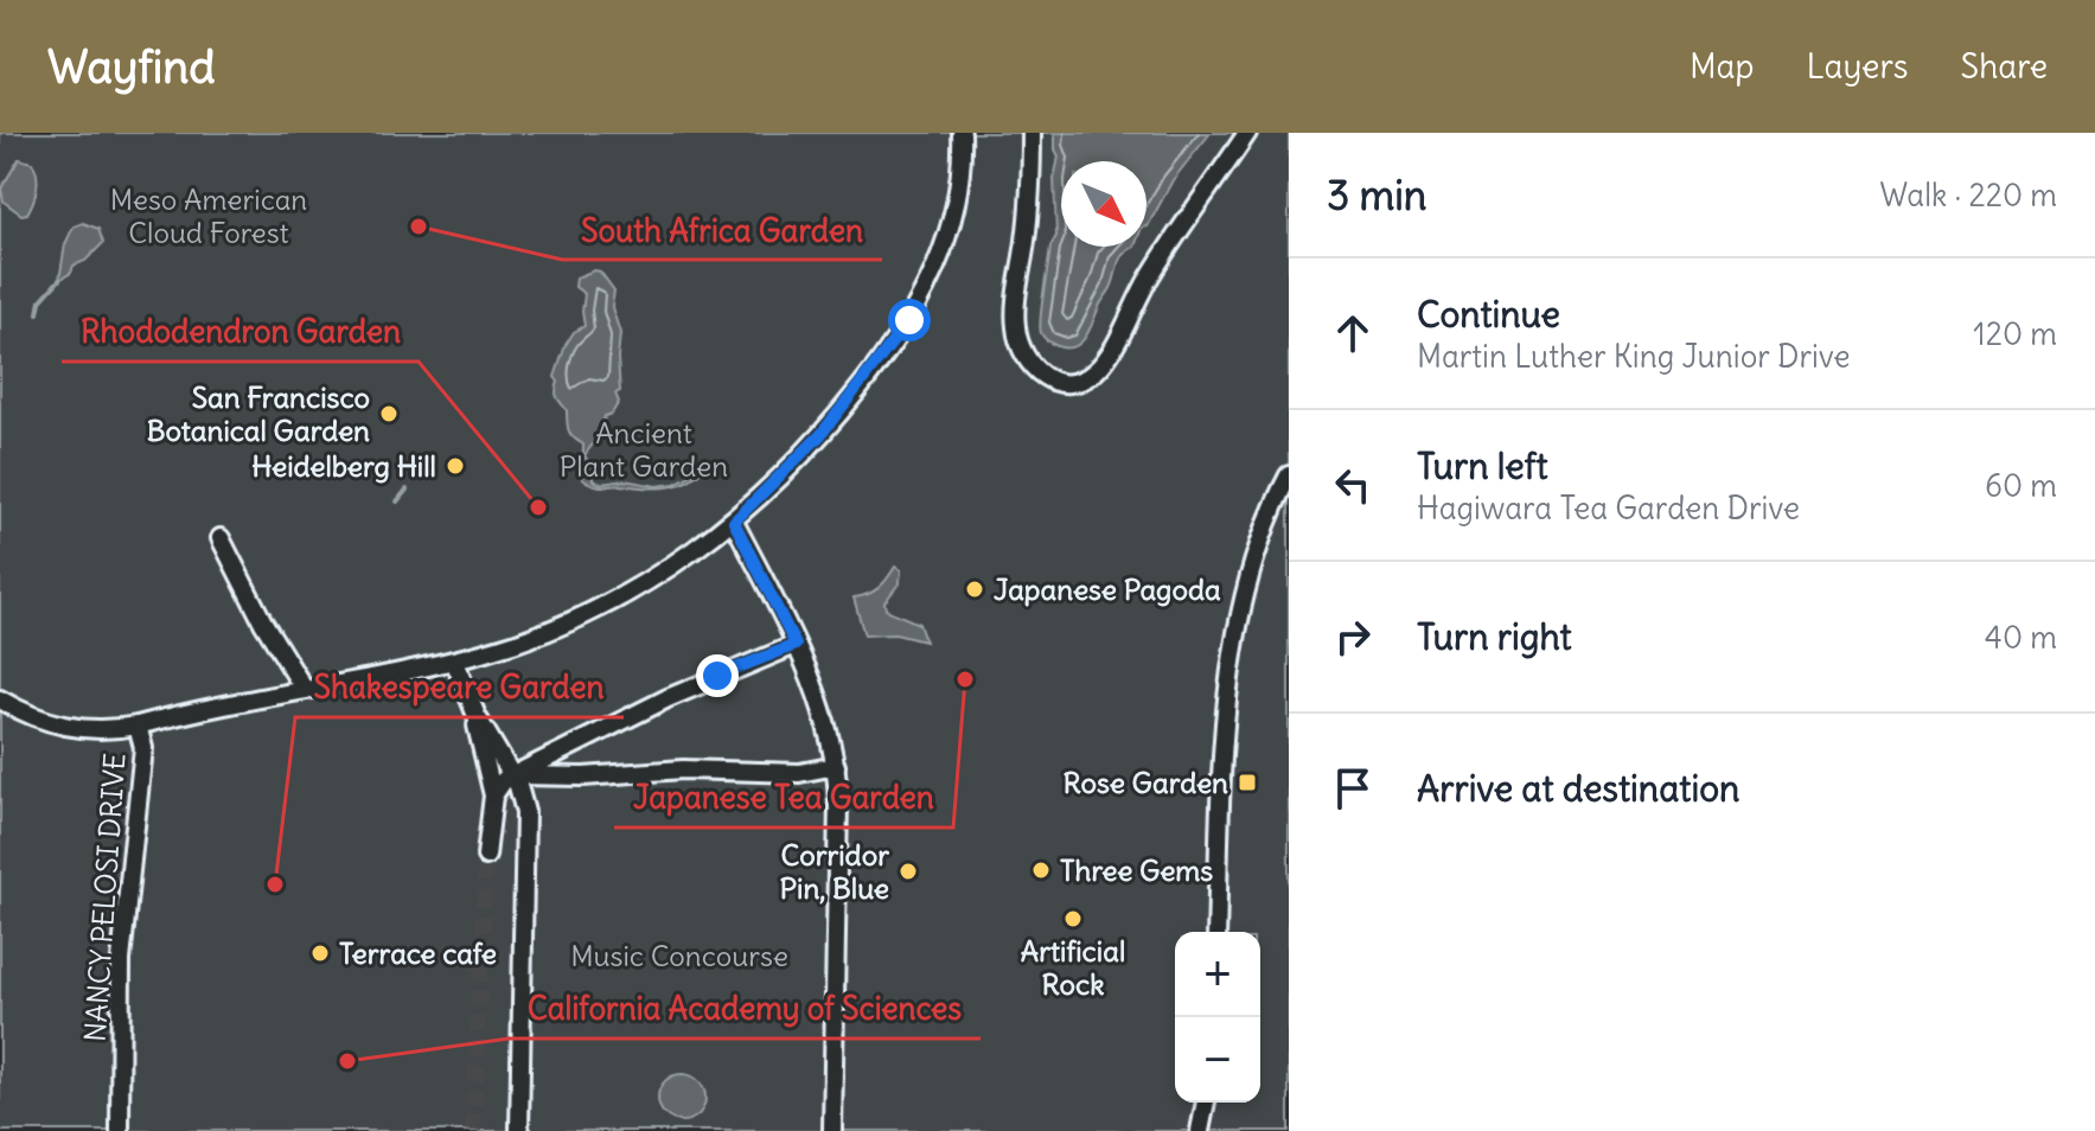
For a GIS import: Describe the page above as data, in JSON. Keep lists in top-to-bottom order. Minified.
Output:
{"streets":{"street":["NANCY PELOSI DRIVE"]},"parks":["Meso American Cloud Forest","Ancient Plant Garden","Music Concourse"],"places":{"other":["South Africa Garden","San Francisco Botanical Garden","Heidelberg Hill","Rhododendron Garden","Japanese Pagoda","Japanese Tea Garden","Three Gems","Corridor Pin, Blue","Shakespeare Garden","Artificial Rock","Terrace cafe","California Academy of Sciences"],"transit":["Rose Garden"]},"north":"bottom right","page":{"header":"Wayfind","nav":["Map","Layers","Share"],"heading":["3 min","Walk · 220 m"],"list":[["Continue","Martin Luther King Junior Drive","120 m"],["Turn left","Hagiwara Tea Garden Drive","60 m"],["Turn right","40 m"],"Arrive at destination"],"map_buttons":["+","−"]}}
